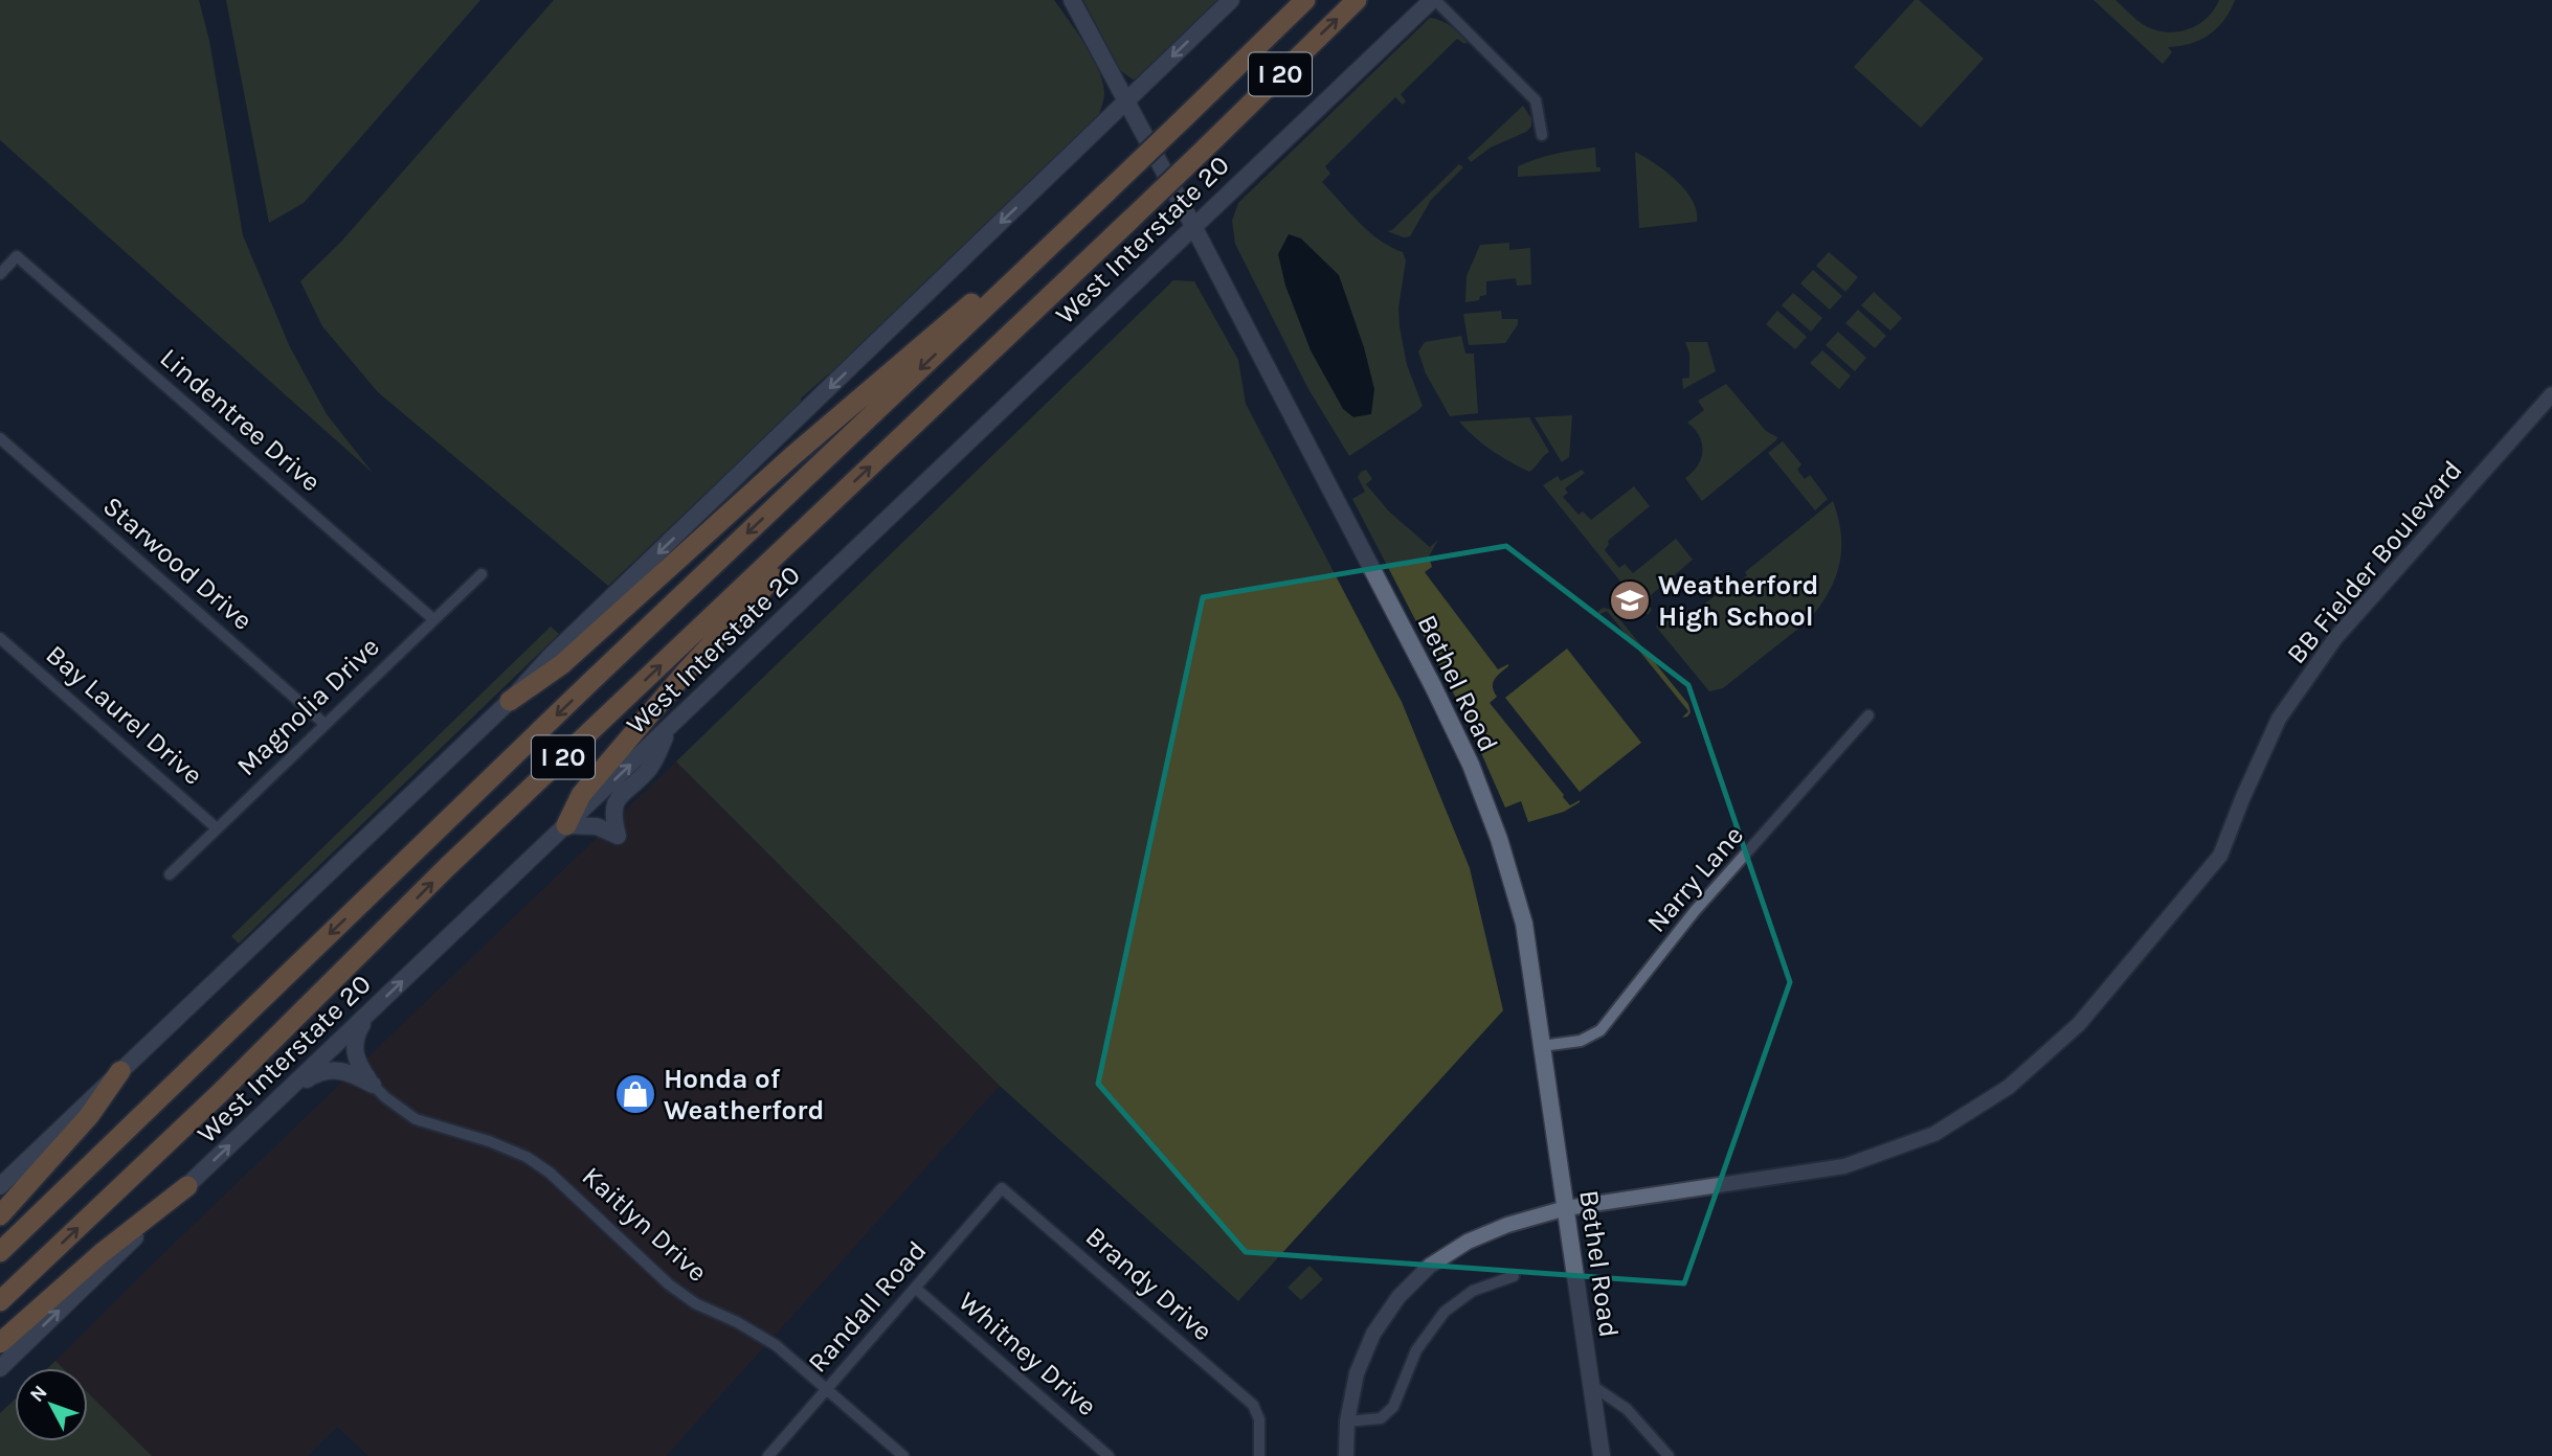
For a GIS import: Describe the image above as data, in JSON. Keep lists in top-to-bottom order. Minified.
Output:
{"streets":{"highway":["I 20"],"main road":["West Interstate 20","Bethel Road","Kaitlyn Drive"],"street":["Lindentree Drive","BB Fielder Boulevard","Starwood Drive","Magnolia Drive","Bay Laurel Drive","Narry Lane","Brandy Drive","Randall Road","Whitney Drive"]},"crossings":[["West Interstate 20","Bethel Road"],["West Interstate 20","Kaitlyn Drive"],["Lindentree Drive","Magnolia Drive"],["BB Fielder Boulevard","Bethel Road"],["Starwood Drive","Magnolia Drive"],["Bethel Road","Narry Lane"],["Magnolia Drive","Bay Laurel Drive"],["Kaitlyn Drive","Randall Road"],["Brandy Drive","Randall Road"],["Randall Road","Whitney Drive"]],"places":{"school or university":["Weatherford High School"],"shop":["Honda of Weatherford"]},"north":"top left"}
